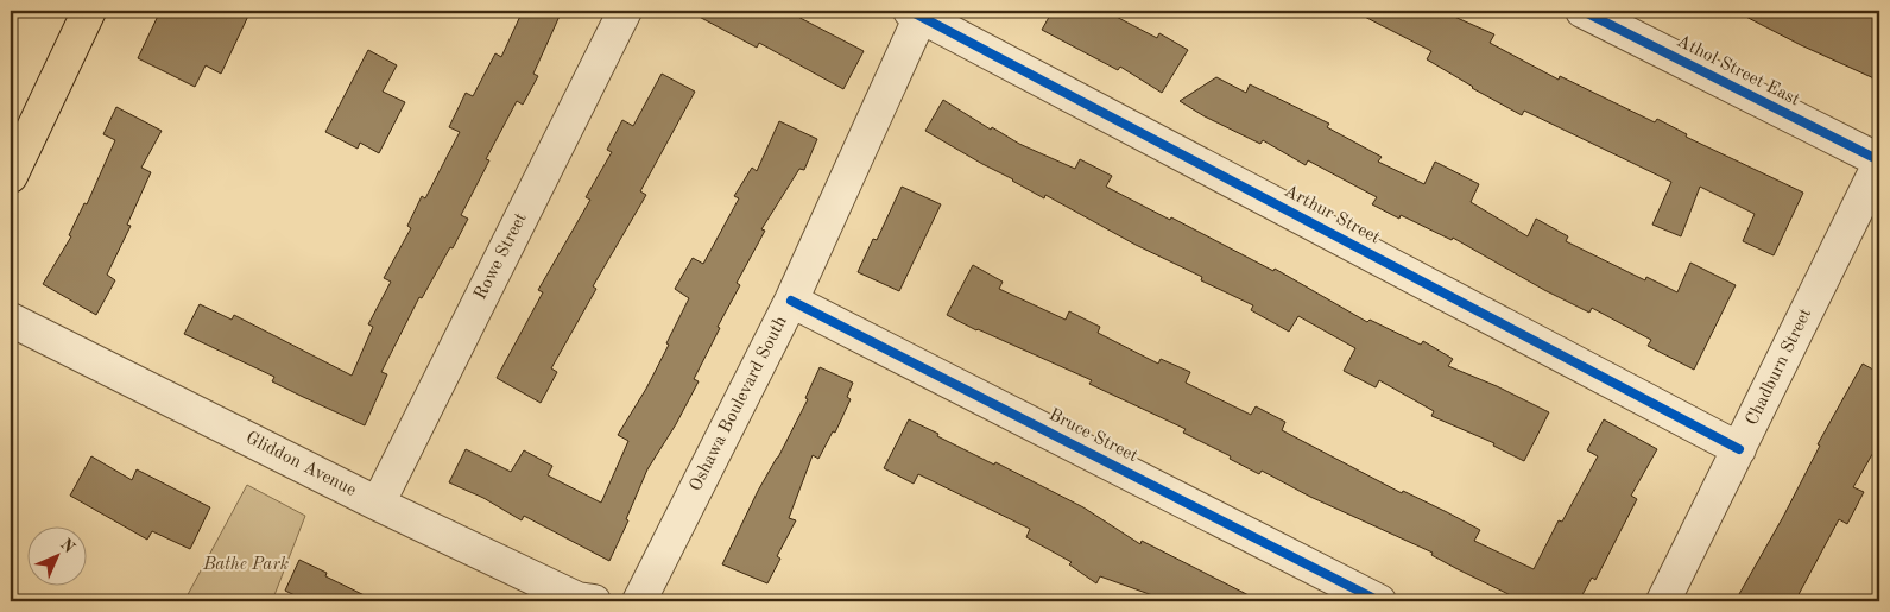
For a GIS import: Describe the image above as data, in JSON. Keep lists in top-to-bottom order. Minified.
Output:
{"streets":{"street":["Athol Street East","Arthur Street","Rowe Street","Chadburn Street","Oshawa Boulevard South","Bruce Street","Gliddon Avenue"]},"crossings":[["Athol Street East","Chadburn Street"],["Arthur Street","Chadburn Street"],["Arthur Street","Oshawa Boulevard South"],["Rowe Street","Gliddon Avenue"],["Oshawa Boulevard South","Bruce Street"]],"parks":["Bathe Park"],"north":"top right"}
